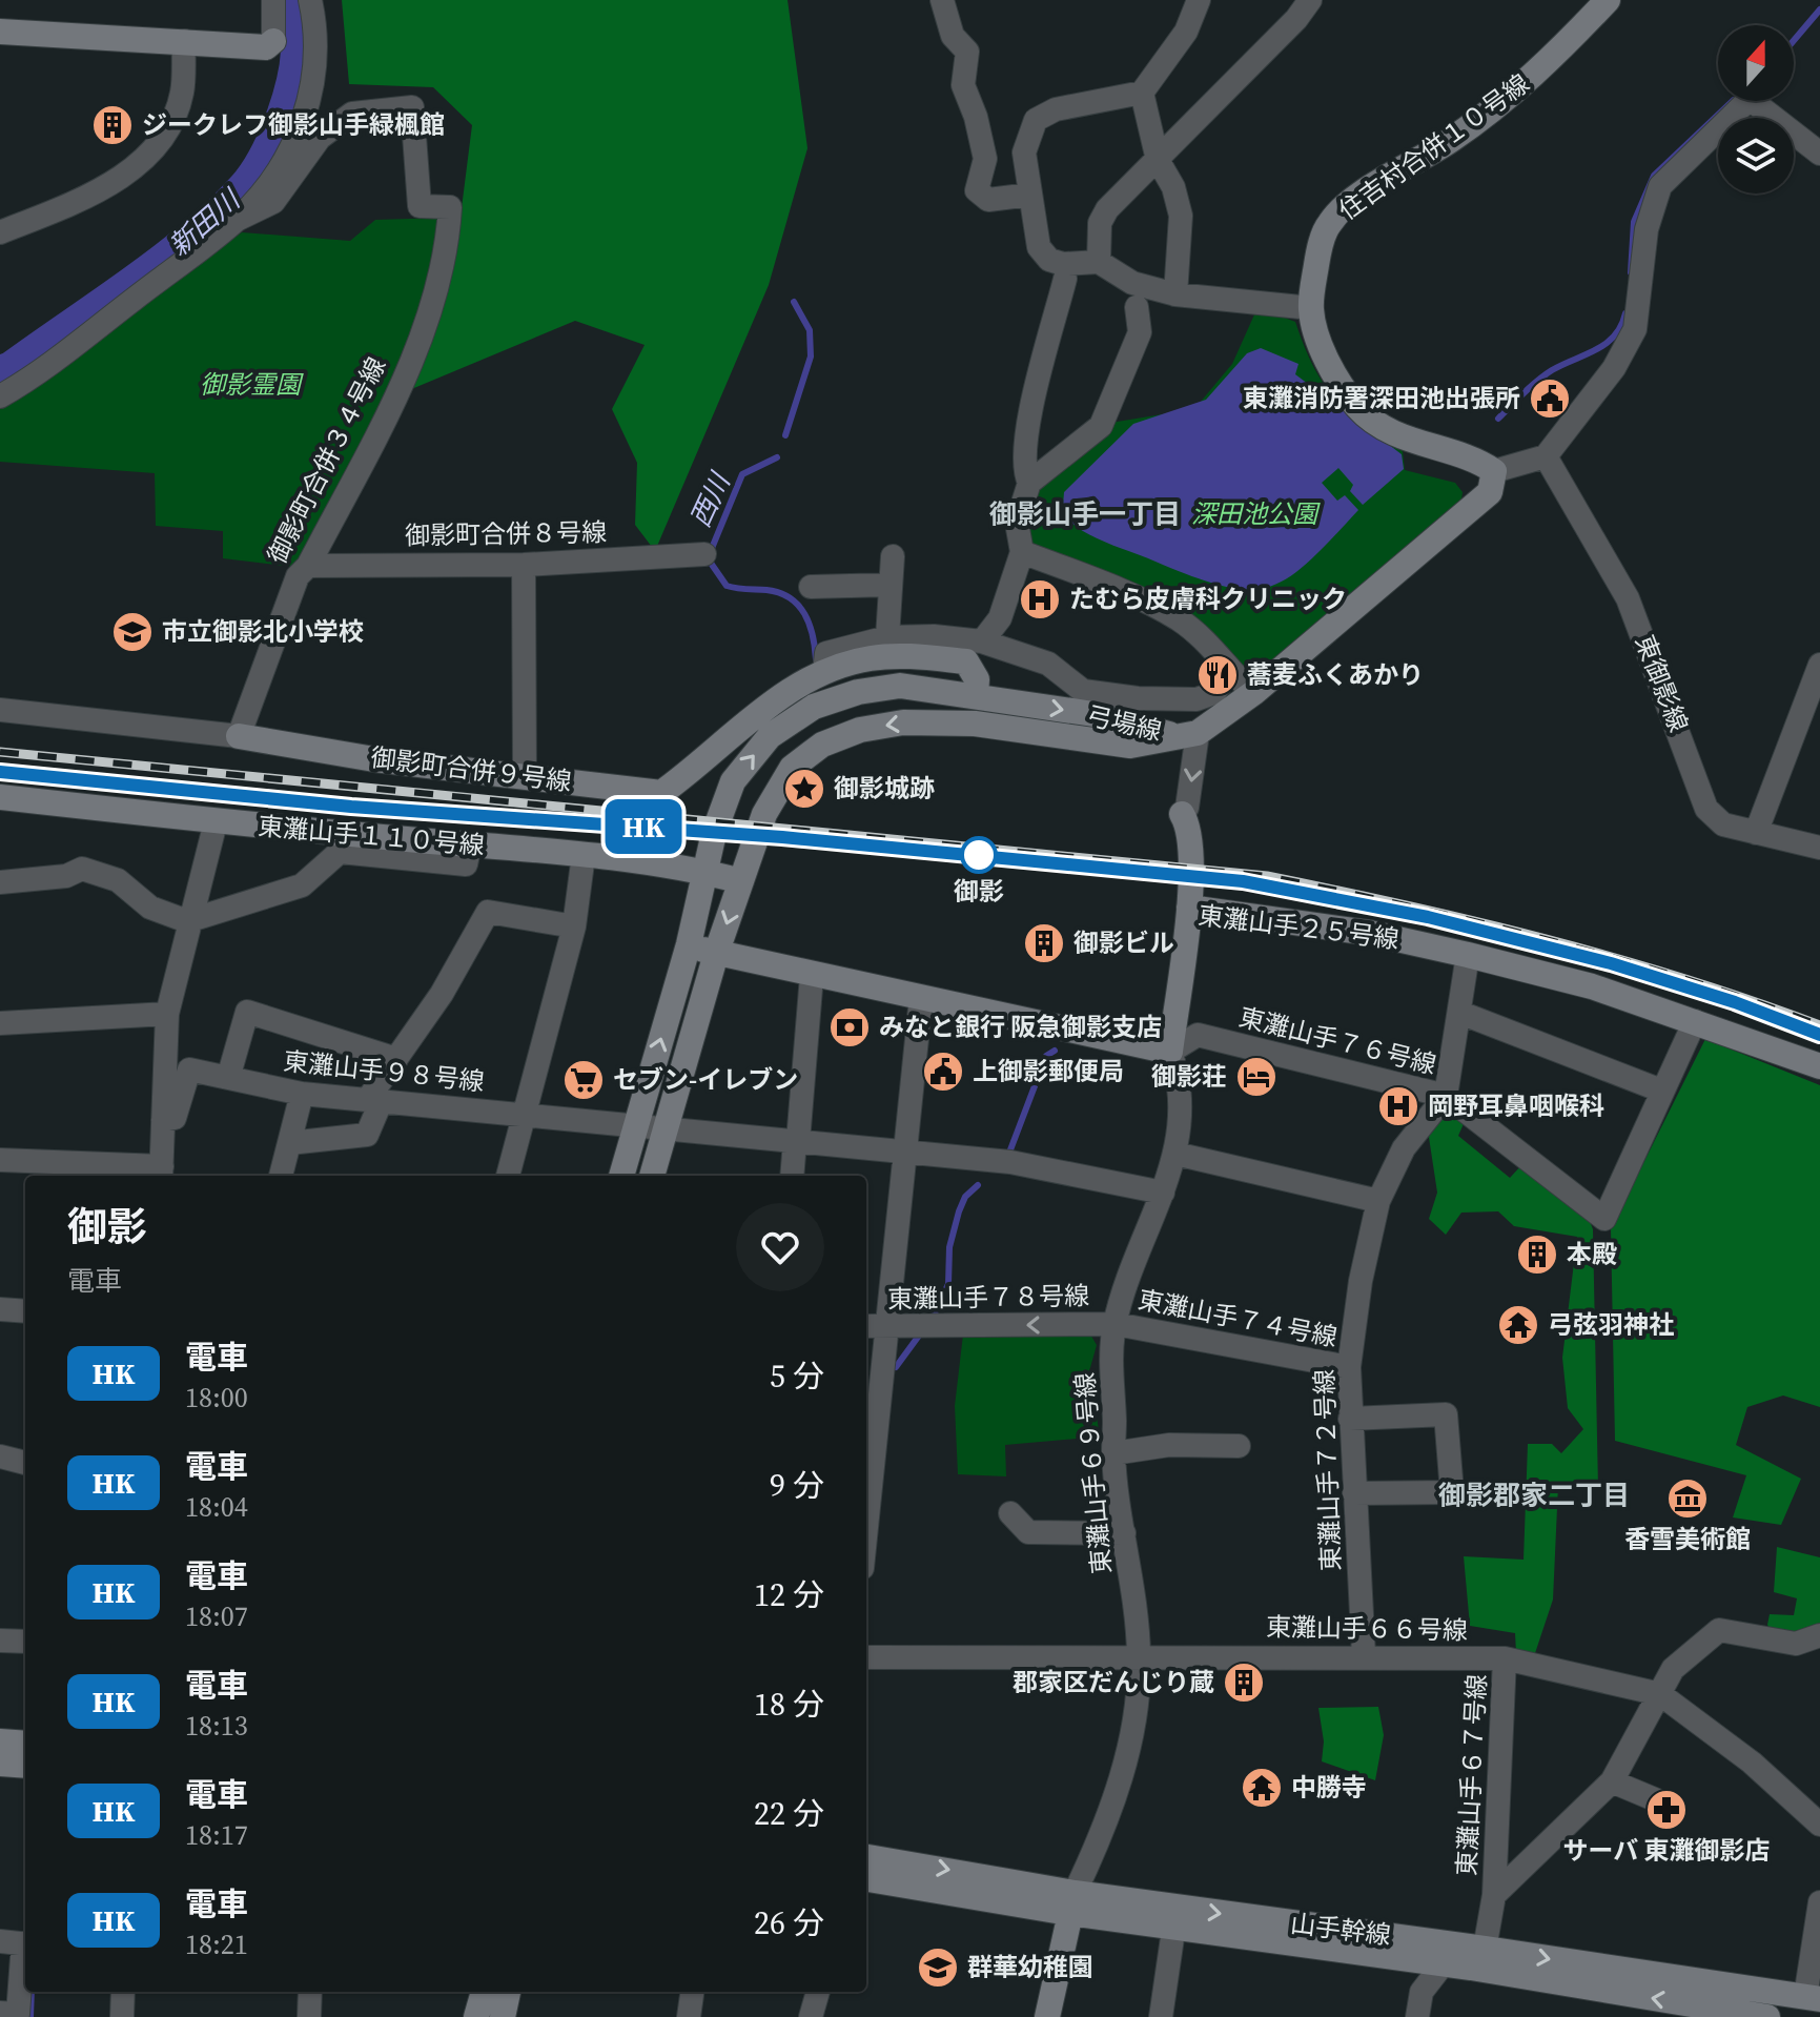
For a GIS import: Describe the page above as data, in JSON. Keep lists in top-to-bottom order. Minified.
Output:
{"streets":{"street":["住吉村合併１０号線","御影町合併３４号線","御影町合併８号線","東御影線","弓場線","御影町合併９号線","東灘山手１１０号線","東灘山手２５号線","東灘山手７６号線","東灘山手９８号線","東灘山手７８号線","東灘山手７４号線","東灘山手７２号線","東灘山手６９号線","東灘山手６６号線","東灘山手６７号線","山手幹線"]},"crossings":[["住吉村合併１０号線","弓場線"],["御影町合併３４号線","御影町合併８号線"],["御影町合併３４号線","御影町合併９号線"],["弓場線","御影町合併９号線"],["弓場線","東灘山手１１０号線"],["弓場線","東灘山手９８号線"],["東灘山手２５号線","東灘山手７６号線"],["東灘山手２５号線","東灘山手７２号線"],["東灘山手２５号線","東灘山手６９号線"],["東灘山手７６号線","東灘山手７２号線"],["東灘山手７６号線","東灘山手６９号線"],["東灘山手９８号線","東灘山手６９号線"],["東灘山手７８号線","東灘山手７４号線"],["東灘山手７８号線","東灘山手６９号線"],["東灘山手７４号線","東灘山手７２号線"],["東灘山手７４号線","東灘山手６９号線"],["東灘山手７２号線","東灘山手６６号線"],["東灘山手６９号線","東灘山手６６号線"],["東灘山手６９号線","山手幹線"],["東灘山手６６号線","東灘山手６７号線"],["東灘山手６７号線","山手幹線"]],"districts":["御影山手一丁目","御影郡家二丁目"],"water":["新田川","西川"],"parks":["御影霊園","深田池公園"],"places":{"building":["ジークレフ御影山手緑楓館","御影ビル","本殿","郡家区だんじり蔵"],"public building":["東灘消防署深田池出張所","上御影郵便局"],"hospital":["たむら皮膚科クリニック","岡野耳鼻咽喉科"],"school or university":["市立御影北小学校","群華幼稚園"],"restaurant":["蕎麦ふくあかり"],"place":["御影城跡"],"other":["御影"],"bank":["みなと銀行 阪急御影支店"],"hotel":["御影荘"],"supermarket":["セブン-イレブン"],"temple":["弓弦羽神社","中勝寺"],"museum":["香雪美術館"],"pharmacy":["サーバ 東灘御影店"]},"north":"top","page":{"on_map":"HK","heading":["御影","電車"],"list":[{"mark":"HK","name":"電車","note":"18:00","value":"5 分"},{"mark":"HK","name":"電車","note":"18:04","value":"9 分"},{"mark":"HK","name":"電車","note":"18:07","value":"12 分"},{"mark":"HK","name":"電車","note":"18:13","value":"18 分"},{"mark":"HK","name":"電車","note":"18:17","value":"22 分"},{"mark":"HK","name":"電車","note":"18:21","value":"26 分"}]}}
